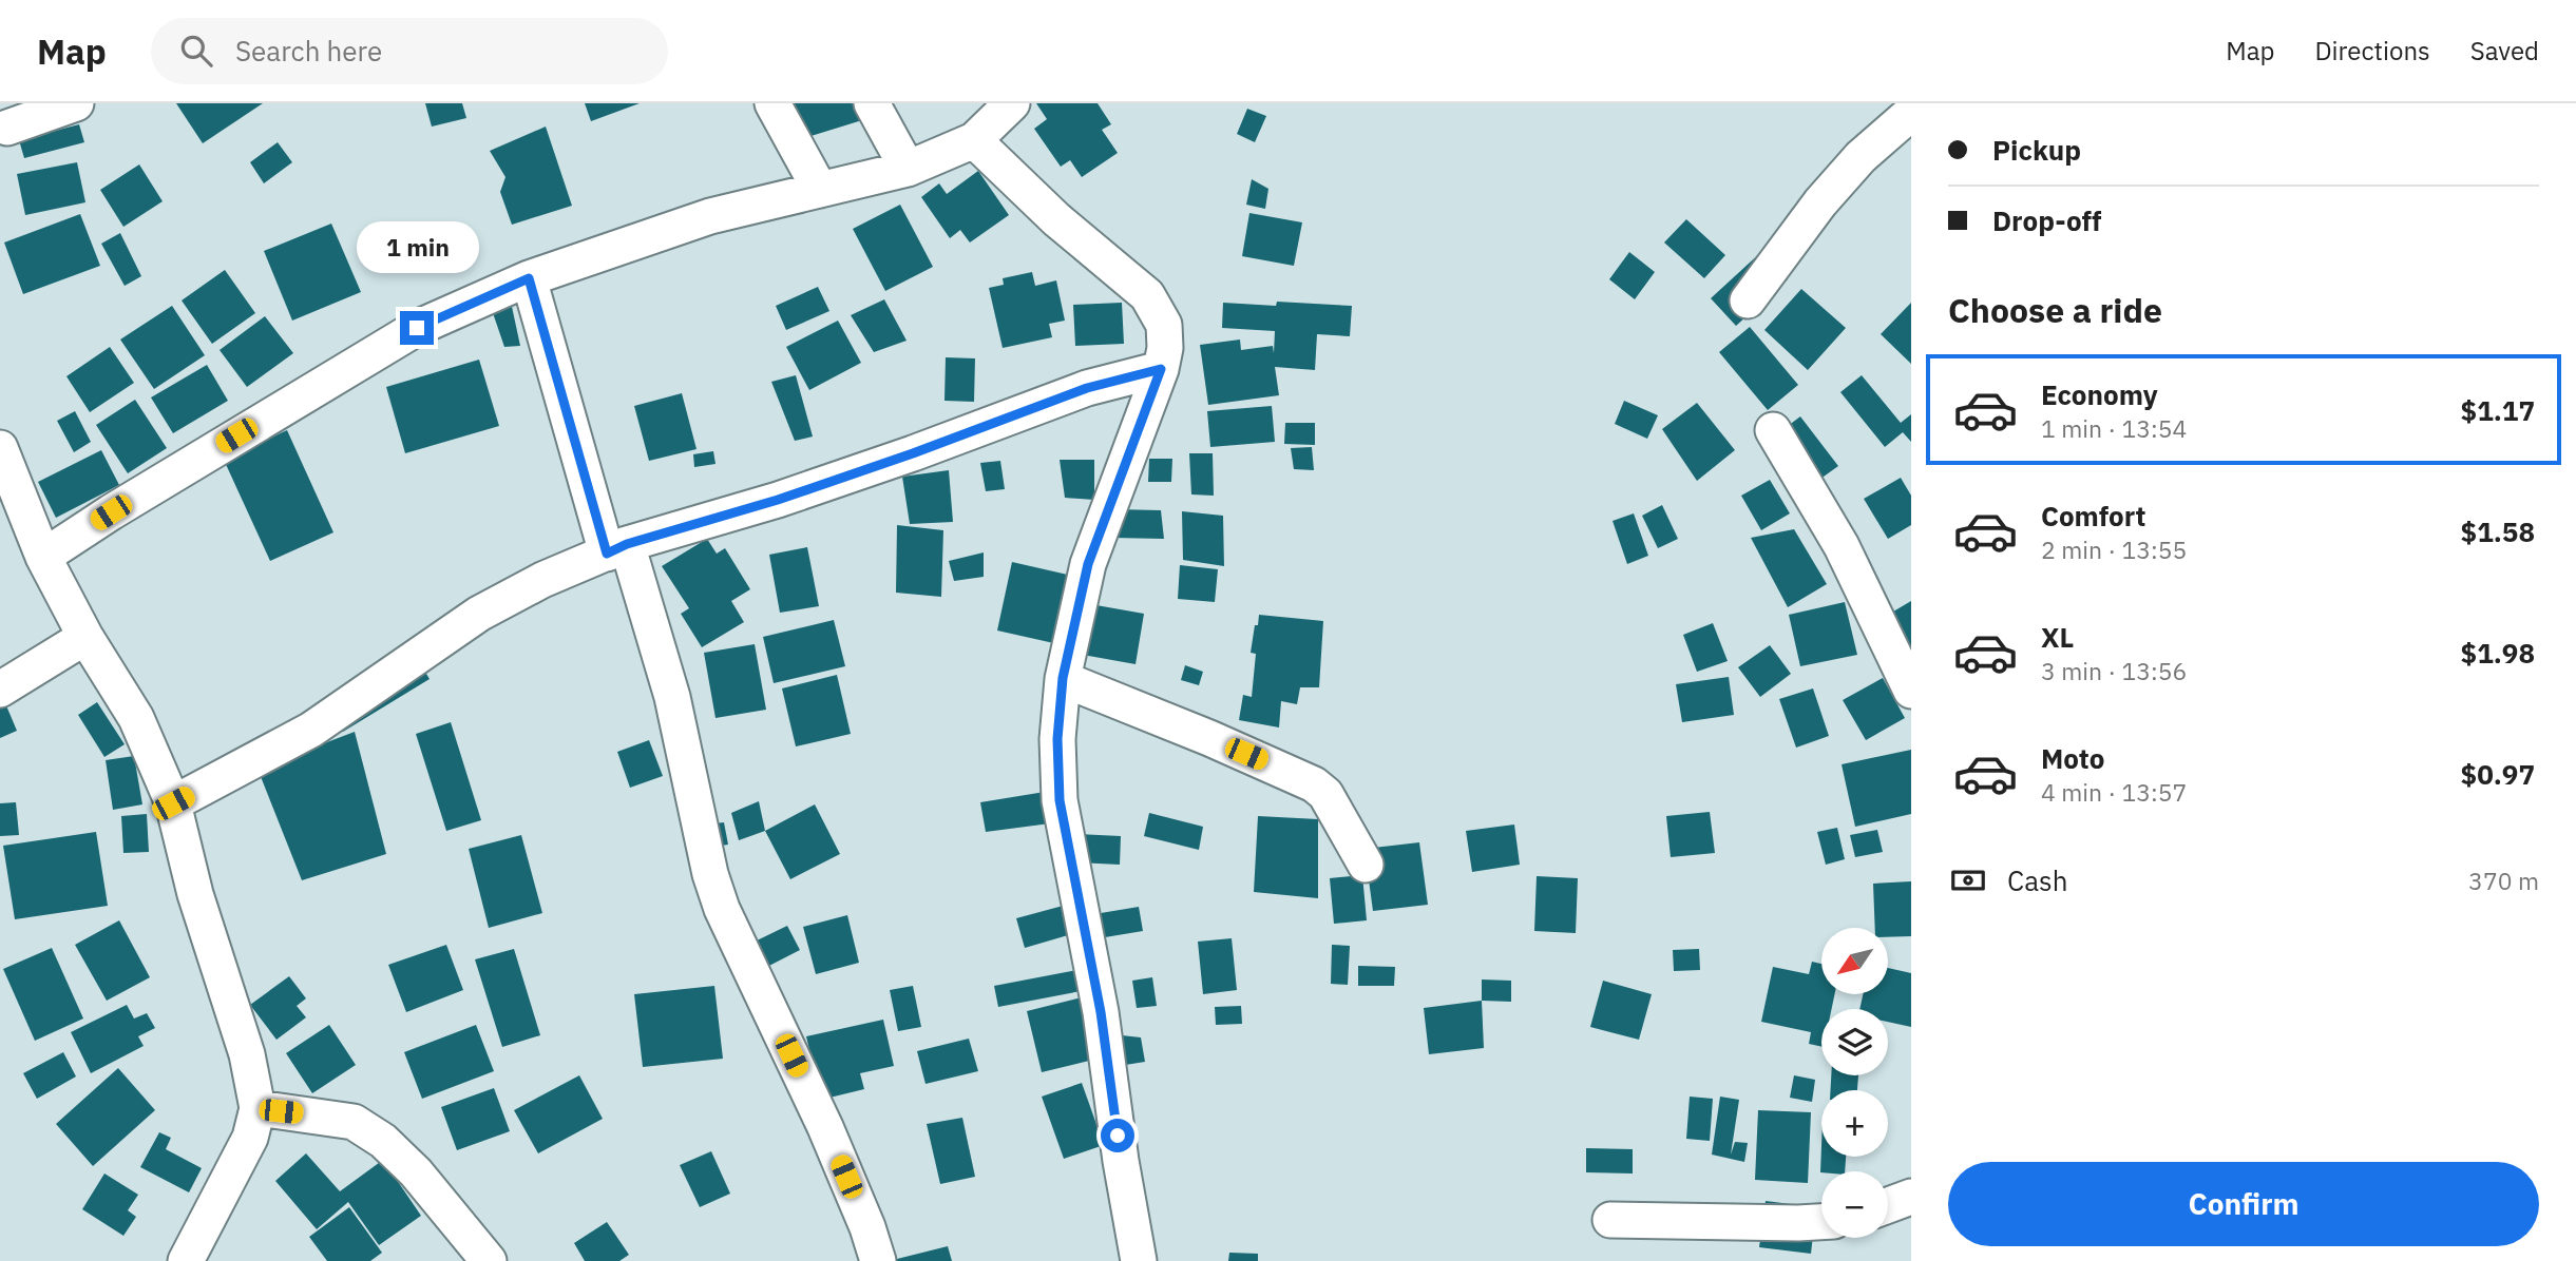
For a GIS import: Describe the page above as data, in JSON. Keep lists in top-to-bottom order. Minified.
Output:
{"north":"bottom left","page":{"header":"Map","search":"Search here","nav":["Map","Directions","Saved"],"banner":["Pickup","Drop-off"],"bubble":"1 min","heading":"Choose a ride","list":[{"name":"Economy","note":"1 min · 13:54","value":"$1.17"},{"name":"Comfort","note":"2 min · 13:55","value":"$1.58"},{"name":"XL","note":"3 min · 13:56","value":"$1.98"},{"name":"Moto","note":"4 min · 13:57","value":"$0.97"}],"pay":["Cash","370 m"],"map_buttons":["+","−"],"buttons":"Confirm"}}
